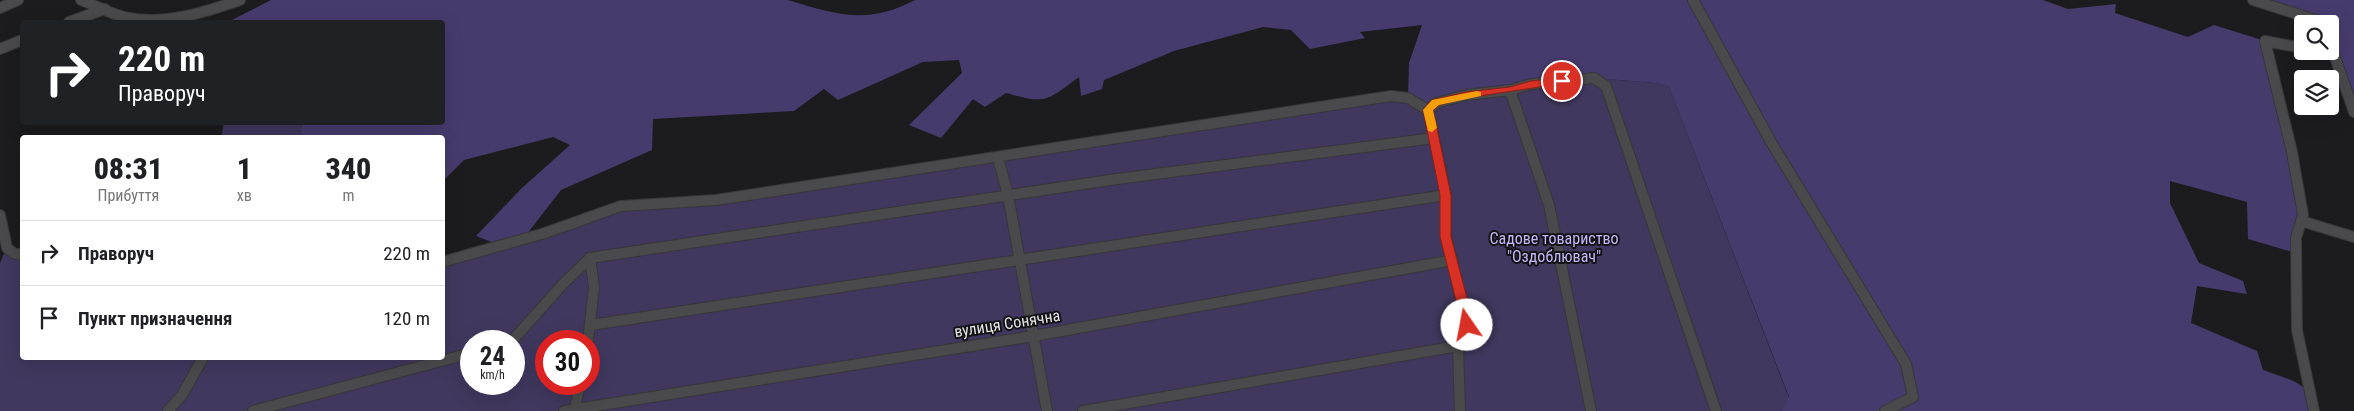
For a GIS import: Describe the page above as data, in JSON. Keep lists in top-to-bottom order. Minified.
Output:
{"streets":{"street":["вулиця Сонячна"]},"parks":["Садове товариство \"Оздоблювач\""],"page":{"turn":["220 m","Праворуч"],"eta":["08:31","Прибуття","1","хв","340","m"],"list":[{"name":"Праворуч","value":"220 m"},{"name":"Пункт призначення","value":"120 m"}],"speed":"24 km/h","limit":"30"}}
